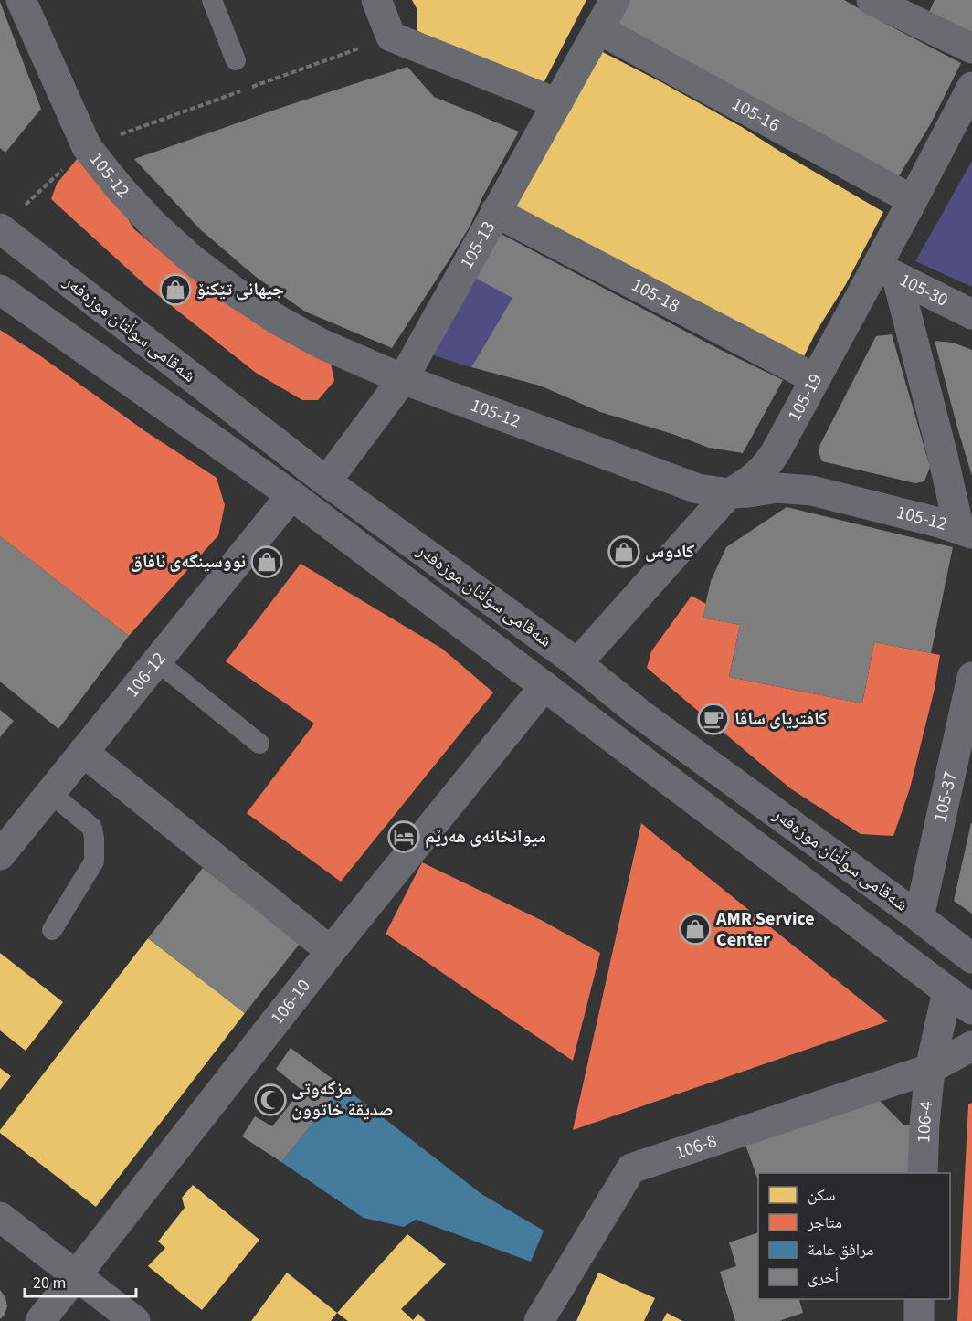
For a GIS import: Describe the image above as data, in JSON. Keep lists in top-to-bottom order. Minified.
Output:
{"streets":{"main road":["شەقامی سوڵتان موزەفەر"],"street":["105-16","105-12","105-13","105-30","105-18","105-19","106-12","105-37","106-10","106-4","106-8"]},"crossings":[["105-16","105-13"],["105-16","105-19"],["105-12","105-13"],["105-12","105-19"],["105-13","105-18"],["105-13","شەقامی سوڵتان موزەفەر"],["105-30","105-19"],["105-18","105-19"],["شەقامی سوڵتان موزەفەر","105-19"],["شەقامی سوڵتان موزەفەر","106-12"],["شەقامی سوڵتان موزەفەر","105-37"],["شەقامی سوڵتان موزەفەر","106-10"],["شەقامی سوڵتان موزەفەر","106-4"],["106-4","106-8"]],"places":{"shop":["جیهانی تێکنۆ","کادوس","نووسینگەی ئافاق","AMR Service Center"],"cafe":["کافتریای ساڤا"],"hotel":["میوانخانەی هەرێم"],"mosque":["مزگەوتی صديقة خاتوون"]},"legend":["سكن","متاجر","مرافق عامة","أخرى"],"scale_bar":"20 m"}
